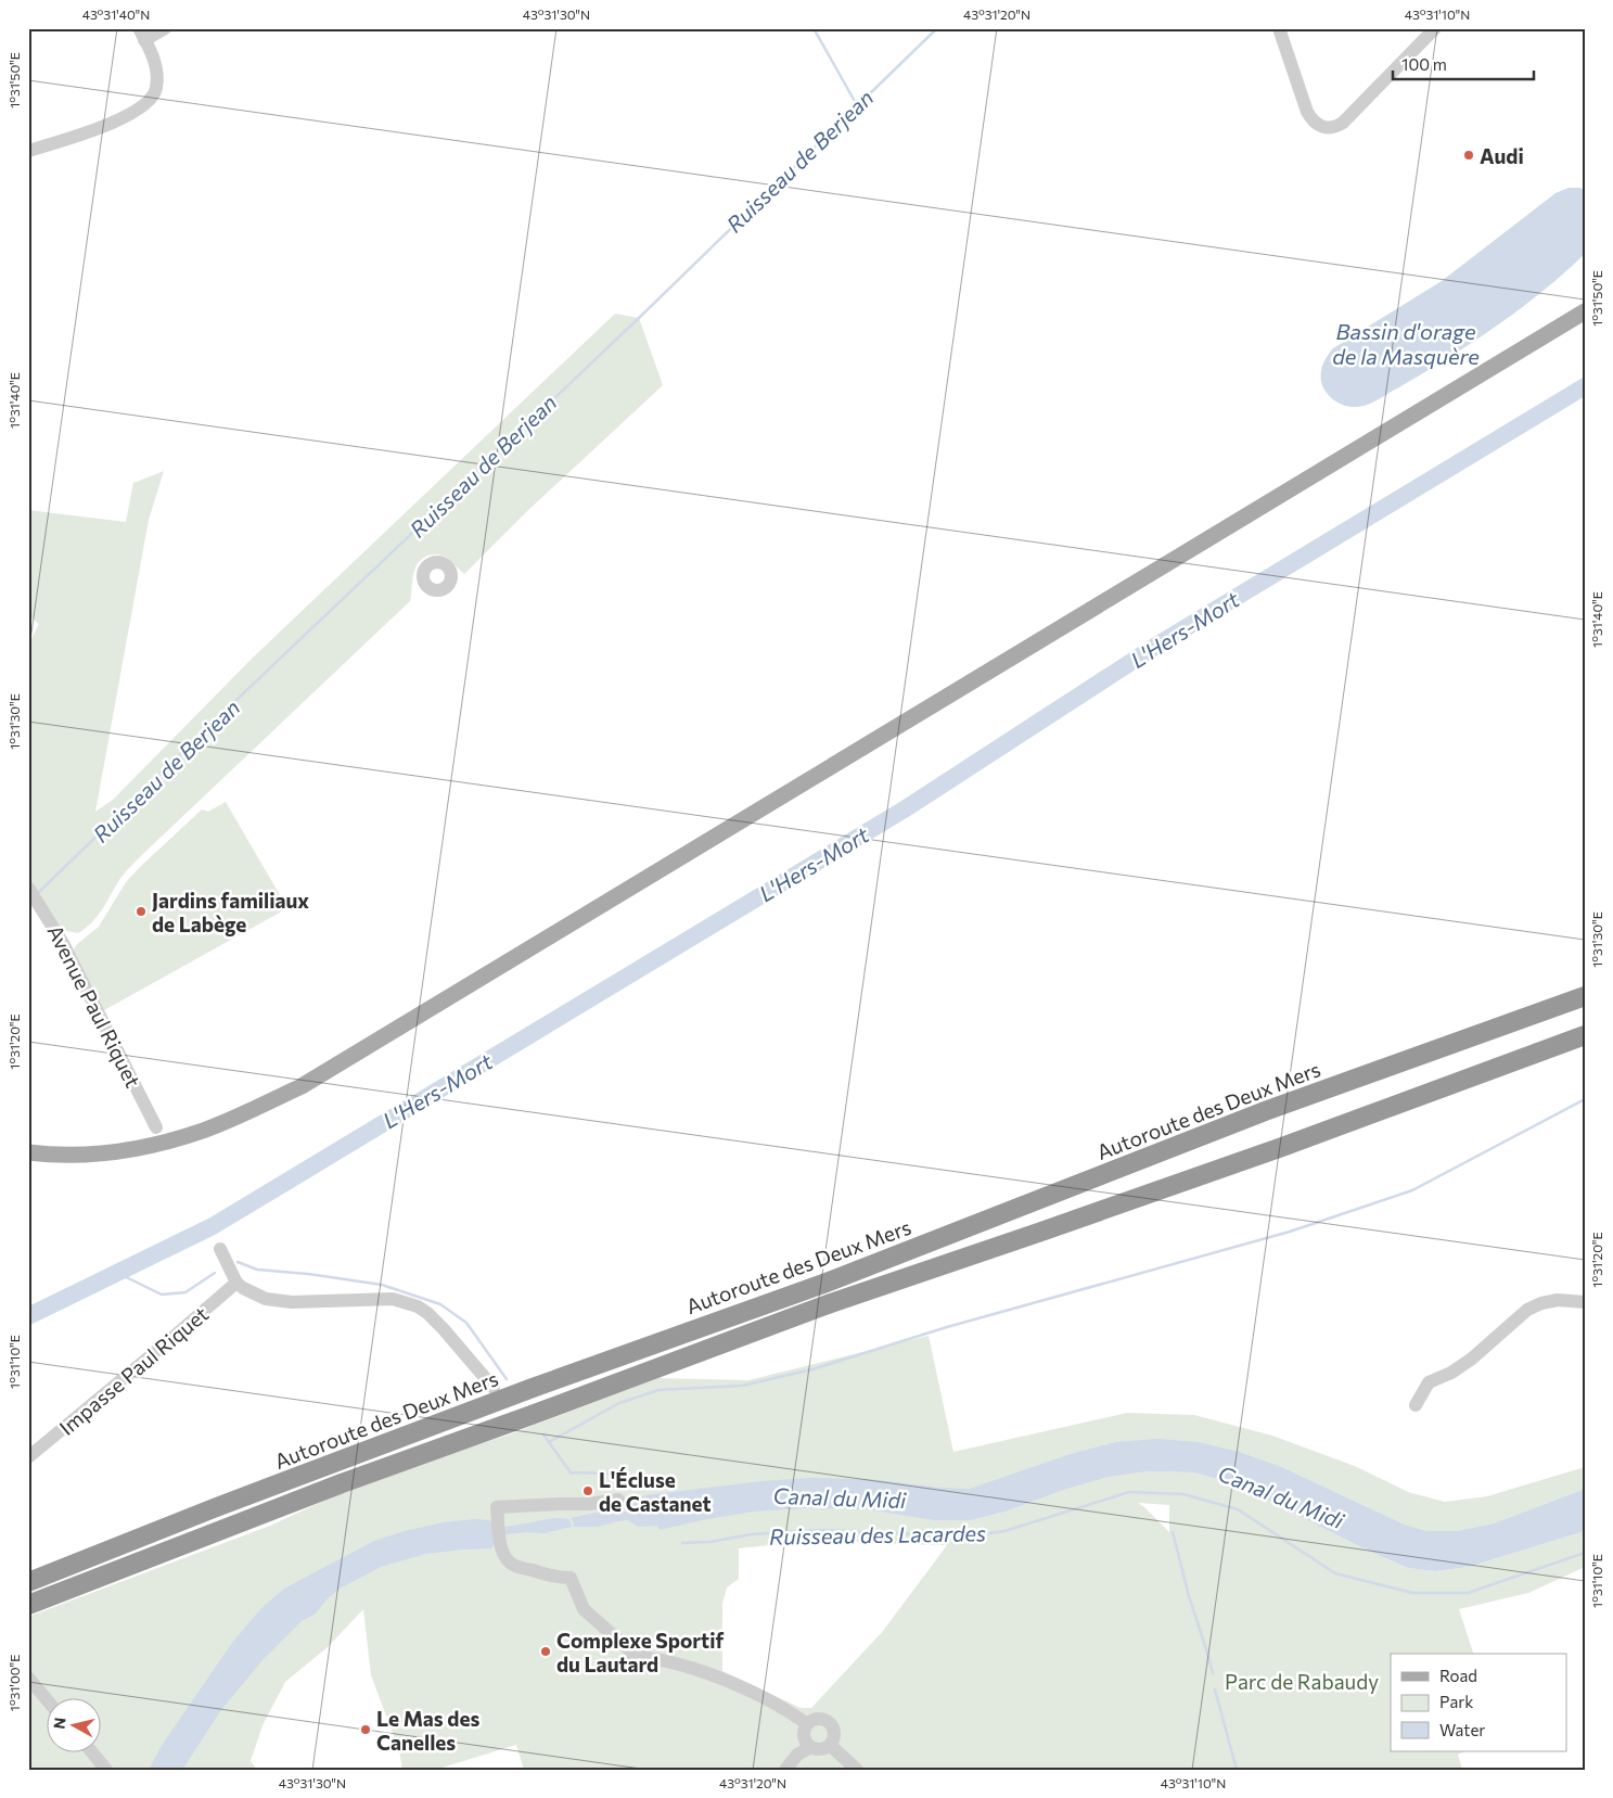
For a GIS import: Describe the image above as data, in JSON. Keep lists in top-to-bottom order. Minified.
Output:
{"streets":{"highway":["Autoroute des Deux Mers"],"street":["Avenue Paul Riquet","Impasse Paul Riquet"]},"water":["Ruisseau de Berjean","Bassin d'orage de la Masquère","L'Hers-Mort","Canal du Midi","Ruisseau des Lacardes"],"parks":["Parc de Rabaudy"],"places":["Audi","Jardins familiaux de Labège","L'Écluse de Castanet","Complexe Sportif du Lautard","Le Mas des Canelles"],"legend":["Road","Park","Water"],"scale_bar":"100 m","north":"left","coordinates":["43°31'40\"N","43°31'30\"N","43°31'20\"N","43°31'10\"N","1°31'50\"E","1°31'40\"E","1°31'30\"E","1°31'20\"E","1°31'10\"E","1°31'00\"E"]}
